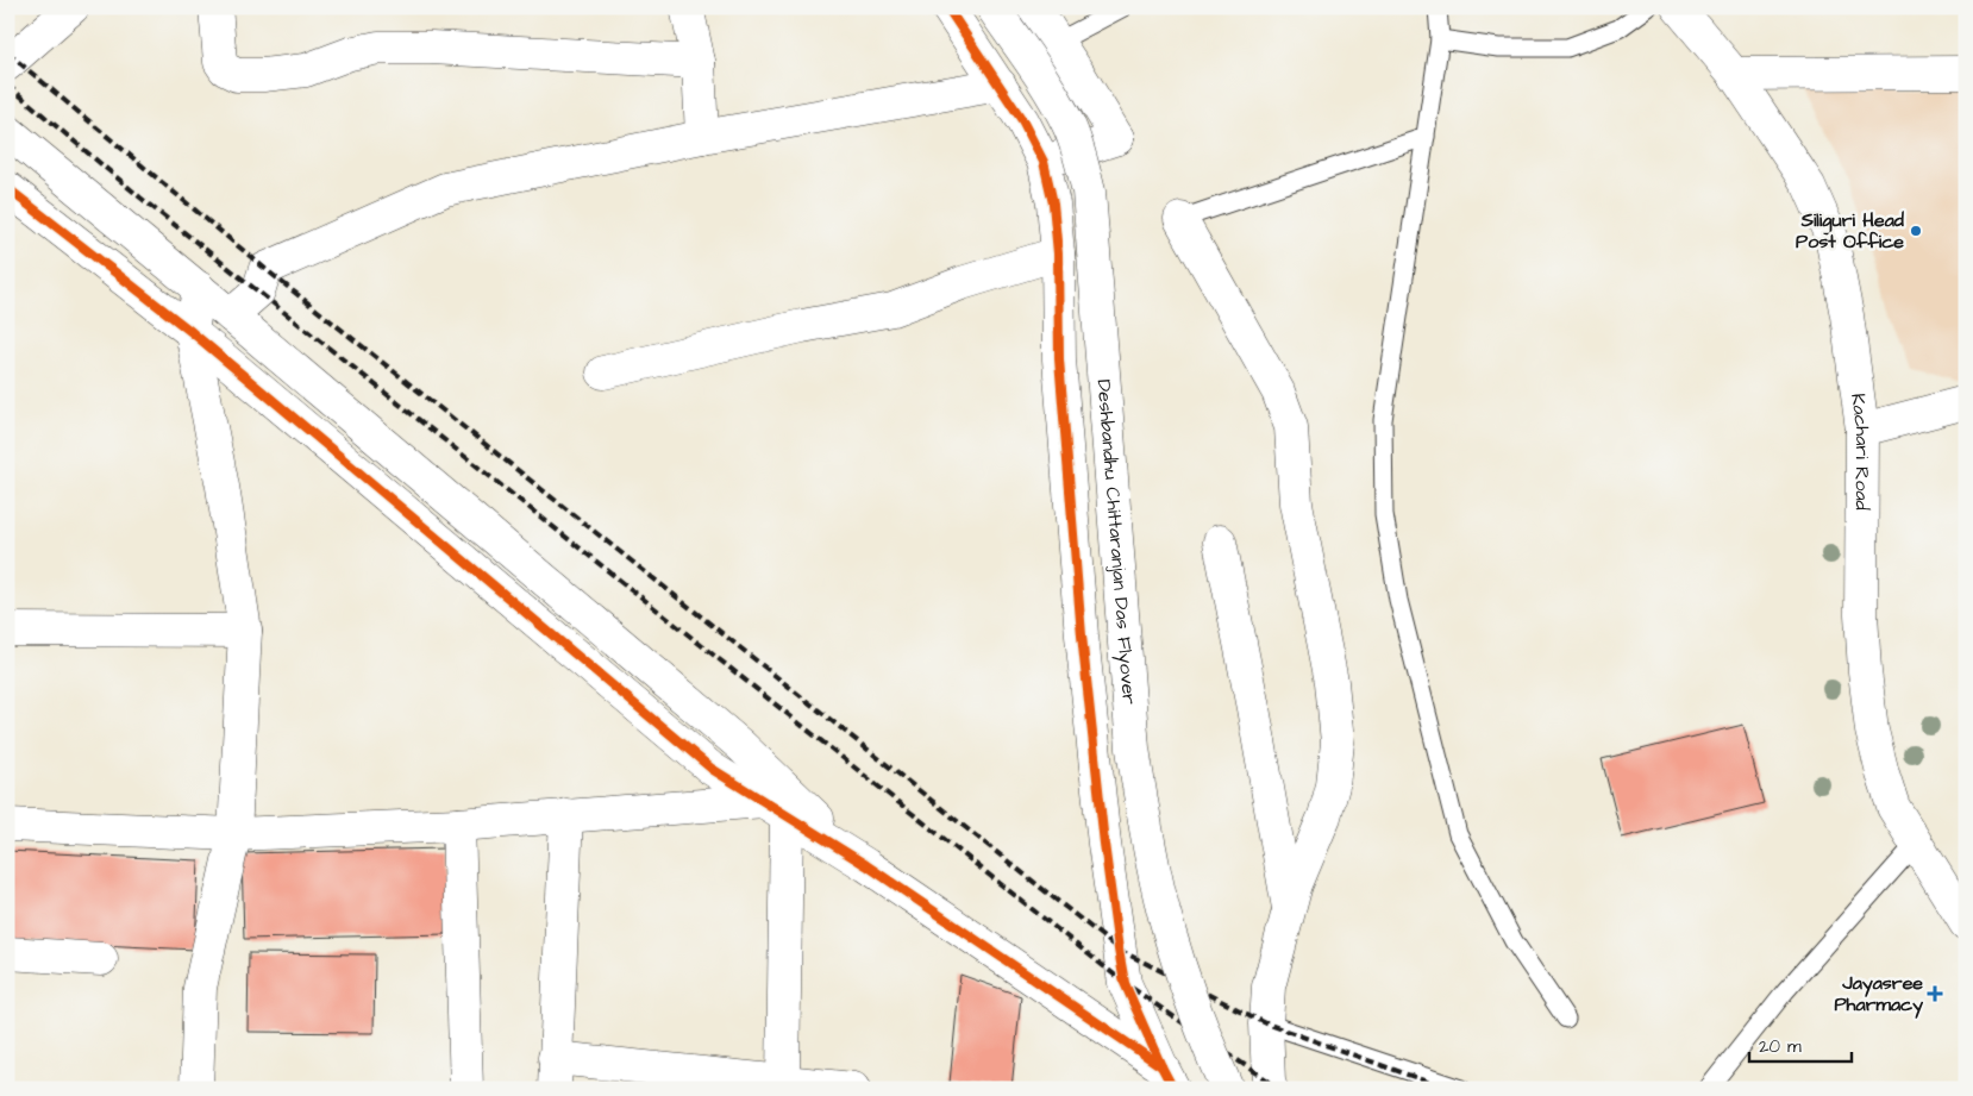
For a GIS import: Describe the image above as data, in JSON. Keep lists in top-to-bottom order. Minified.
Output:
{"streets":{"street":["Kachari Road","Deshbandhu Chittaranjan Das Flyover"]},"places":{"other":["Siliguri Head Post Office"],"health":["Jayasree Pharmacy"]},"scale_bar":"20 m"}
